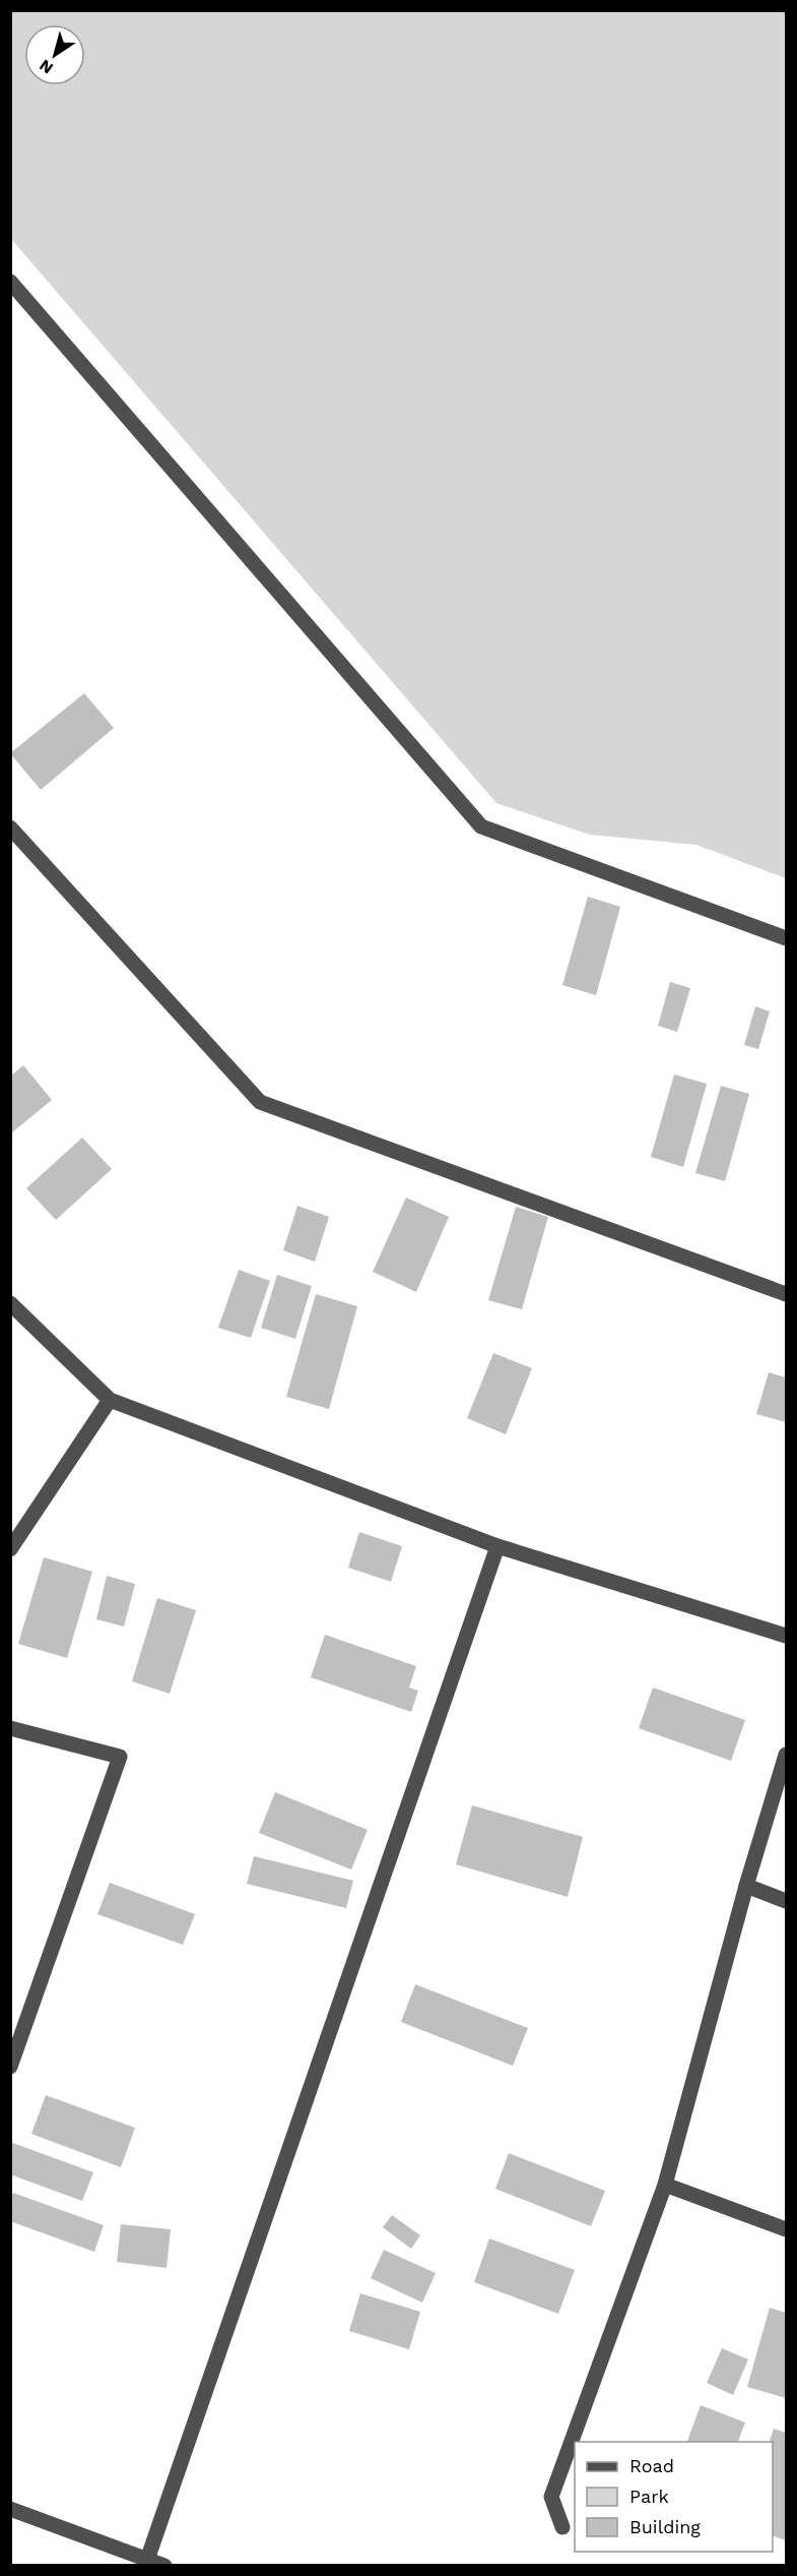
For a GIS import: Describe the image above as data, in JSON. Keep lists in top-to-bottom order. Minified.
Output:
{"legend":["Road","Park","Building"],"north":"bottom left"}
